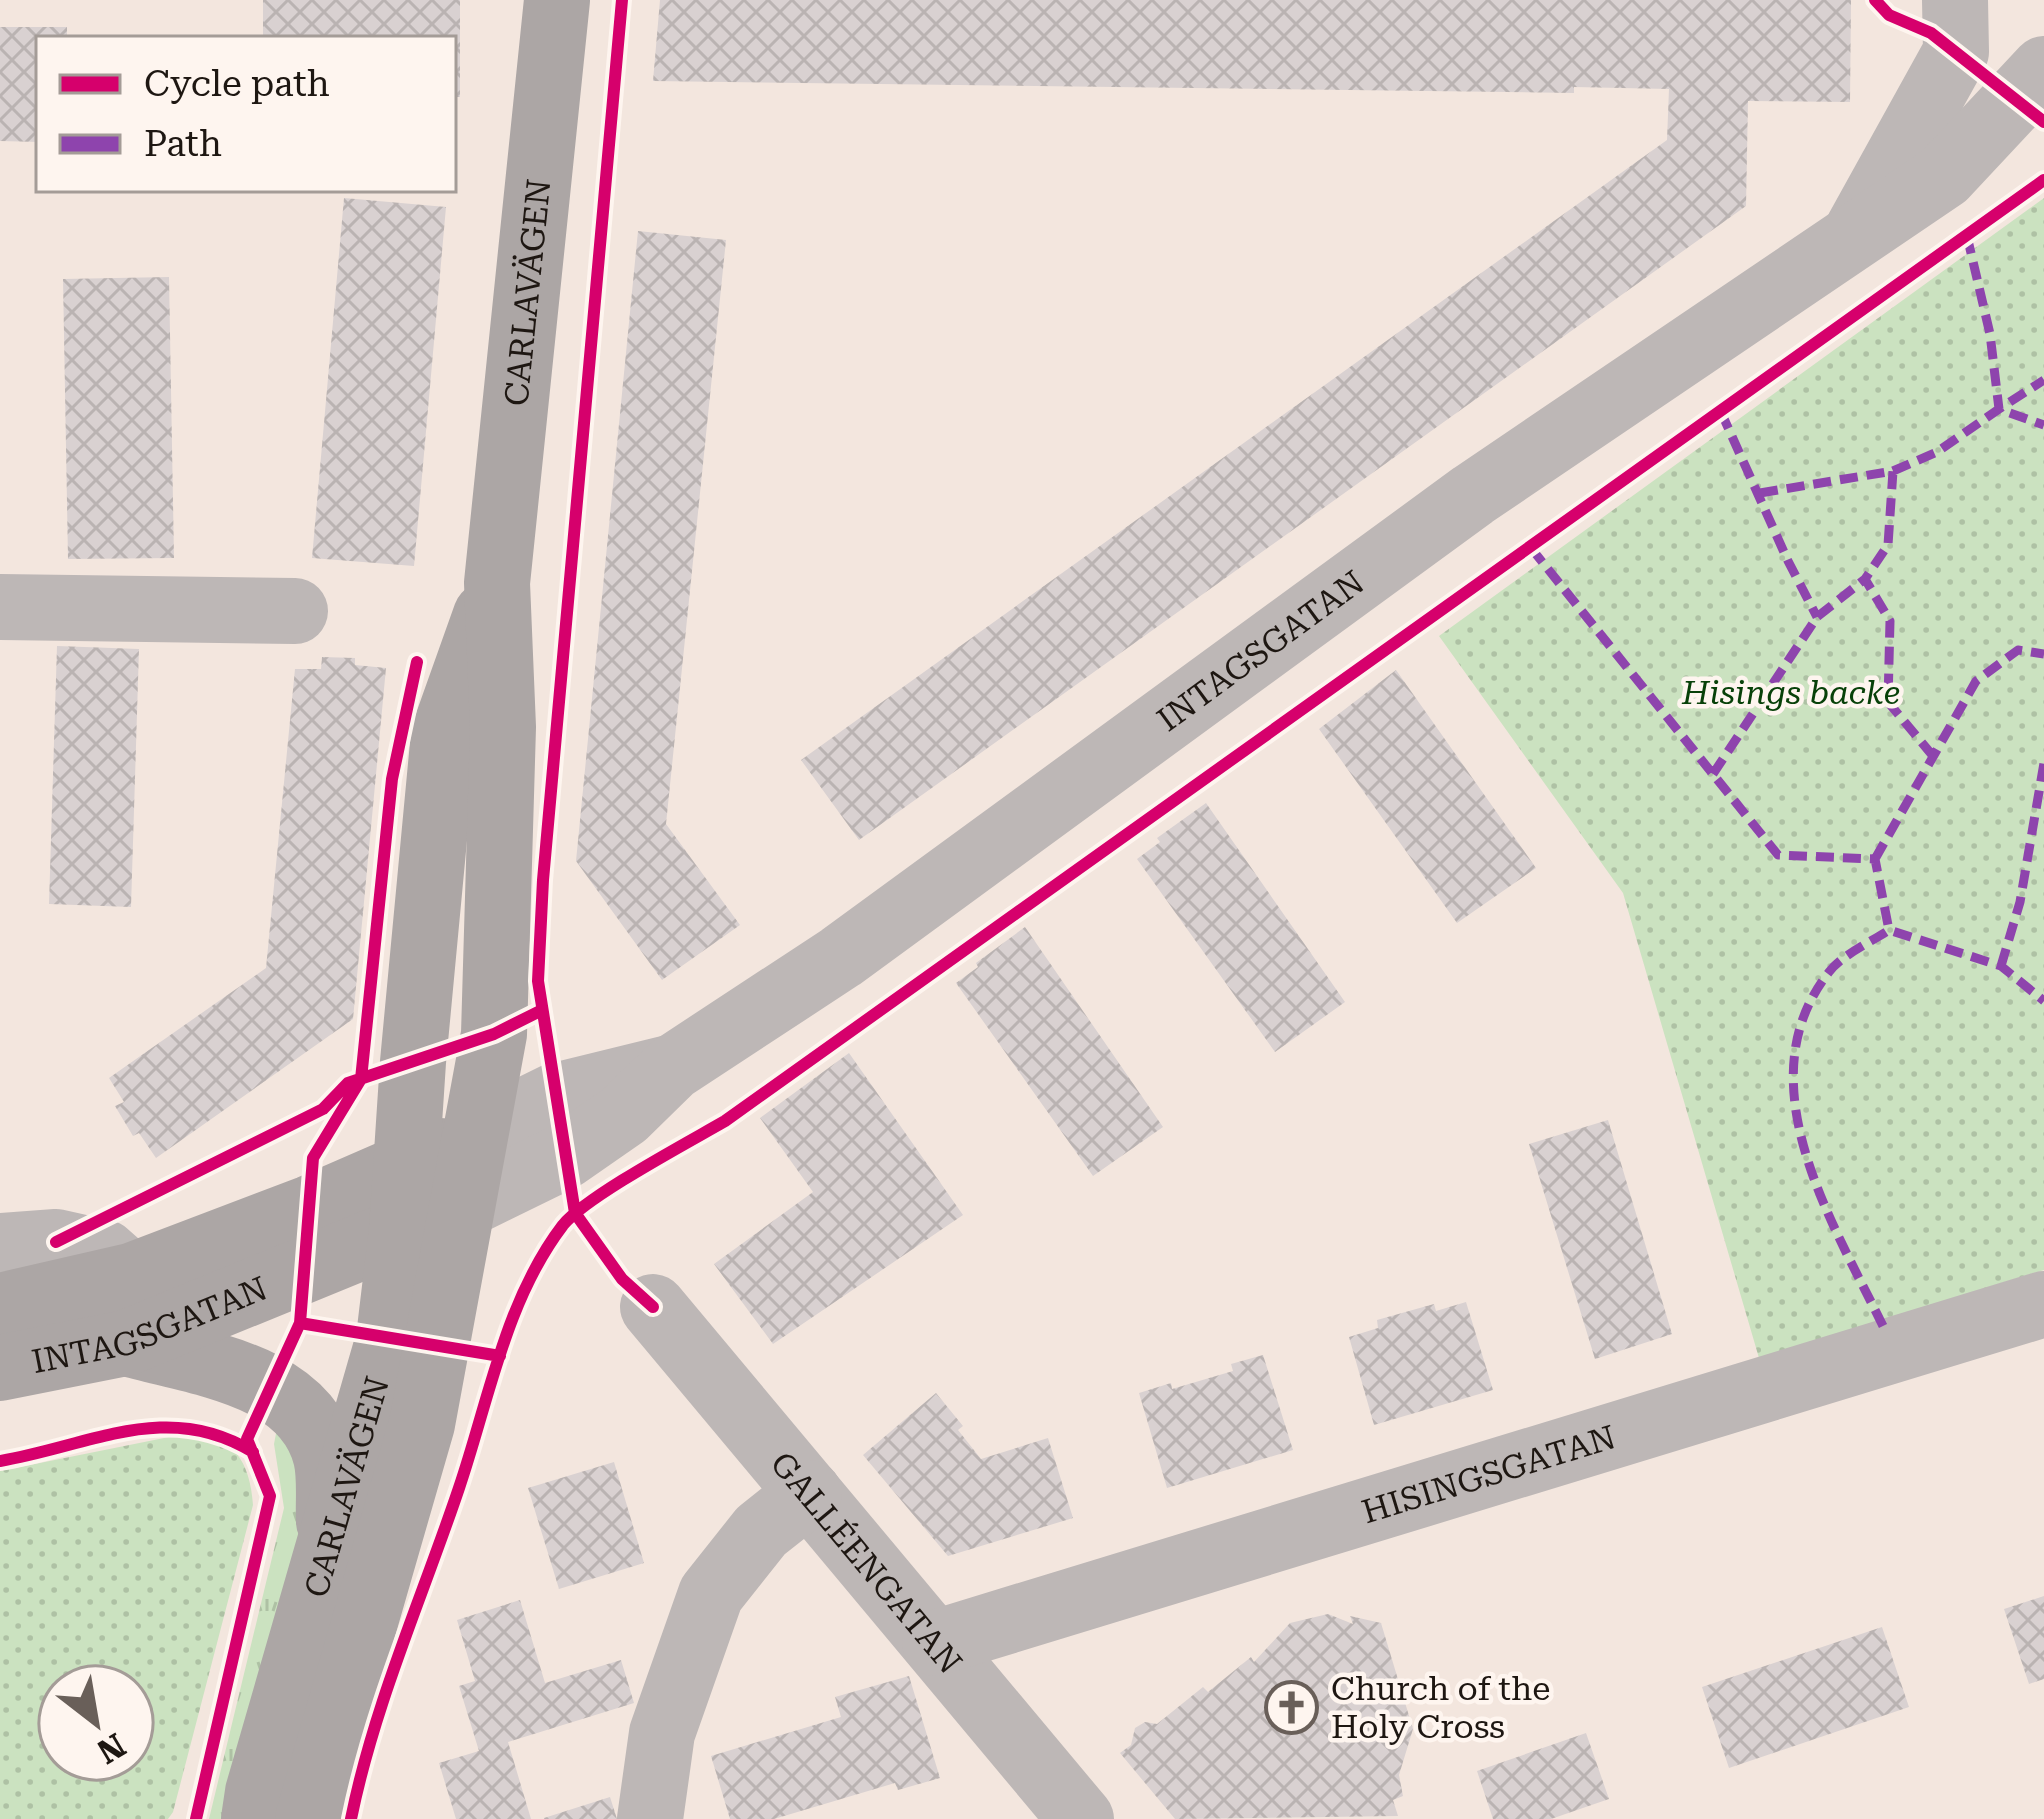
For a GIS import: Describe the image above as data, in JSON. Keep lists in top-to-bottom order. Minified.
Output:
{"streets":{"main road":["CARLAVÄGEN","INTAGSGATAN"],"street":["HISINGSGATAN","GALLÉENGATAN"]},"crossings":[["CARLAVÄGEN","INTAGSGATAN"],["HISINGSGATAN","GALLÉENGATAN"]],"parks":["Hisings backe"],"places":{"church":["Church of the Holy Cross"]},"legend":["Cycle path","Path"],"north":"bottom right"}
